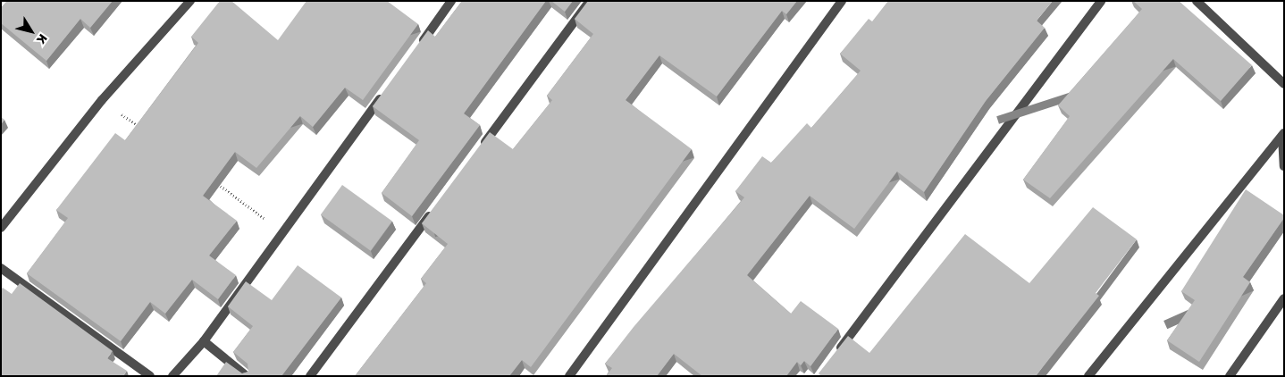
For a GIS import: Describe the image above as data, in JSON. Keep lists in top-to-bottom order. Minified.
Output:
{"north":"bottom right"}
